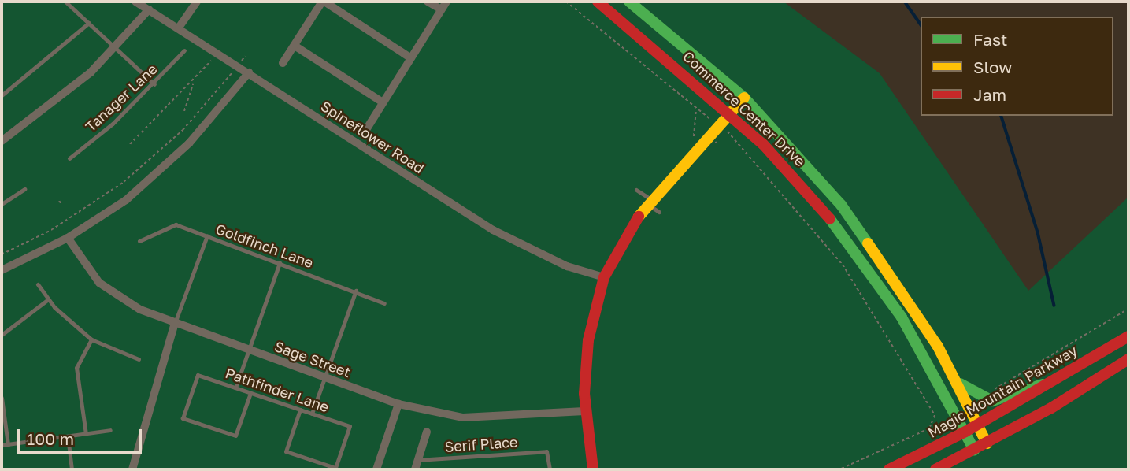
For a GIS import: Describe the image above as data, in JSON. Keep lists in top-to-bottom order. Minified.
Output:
{"streets":{"main road":["Commerce Center Drive","Magic Mountain Parkway"],"street":["Spineflower Road","Sage Street"],"lane":["Tanager Lane","Goldfinch Lane","Pathfinder Lane","Serif Place"]},"crossings":[["Commerce Center Drive","Magic Mountain Parkway"]],"legend":["Fast","Slow","Jam"],"scale_bar":"100 m"}
